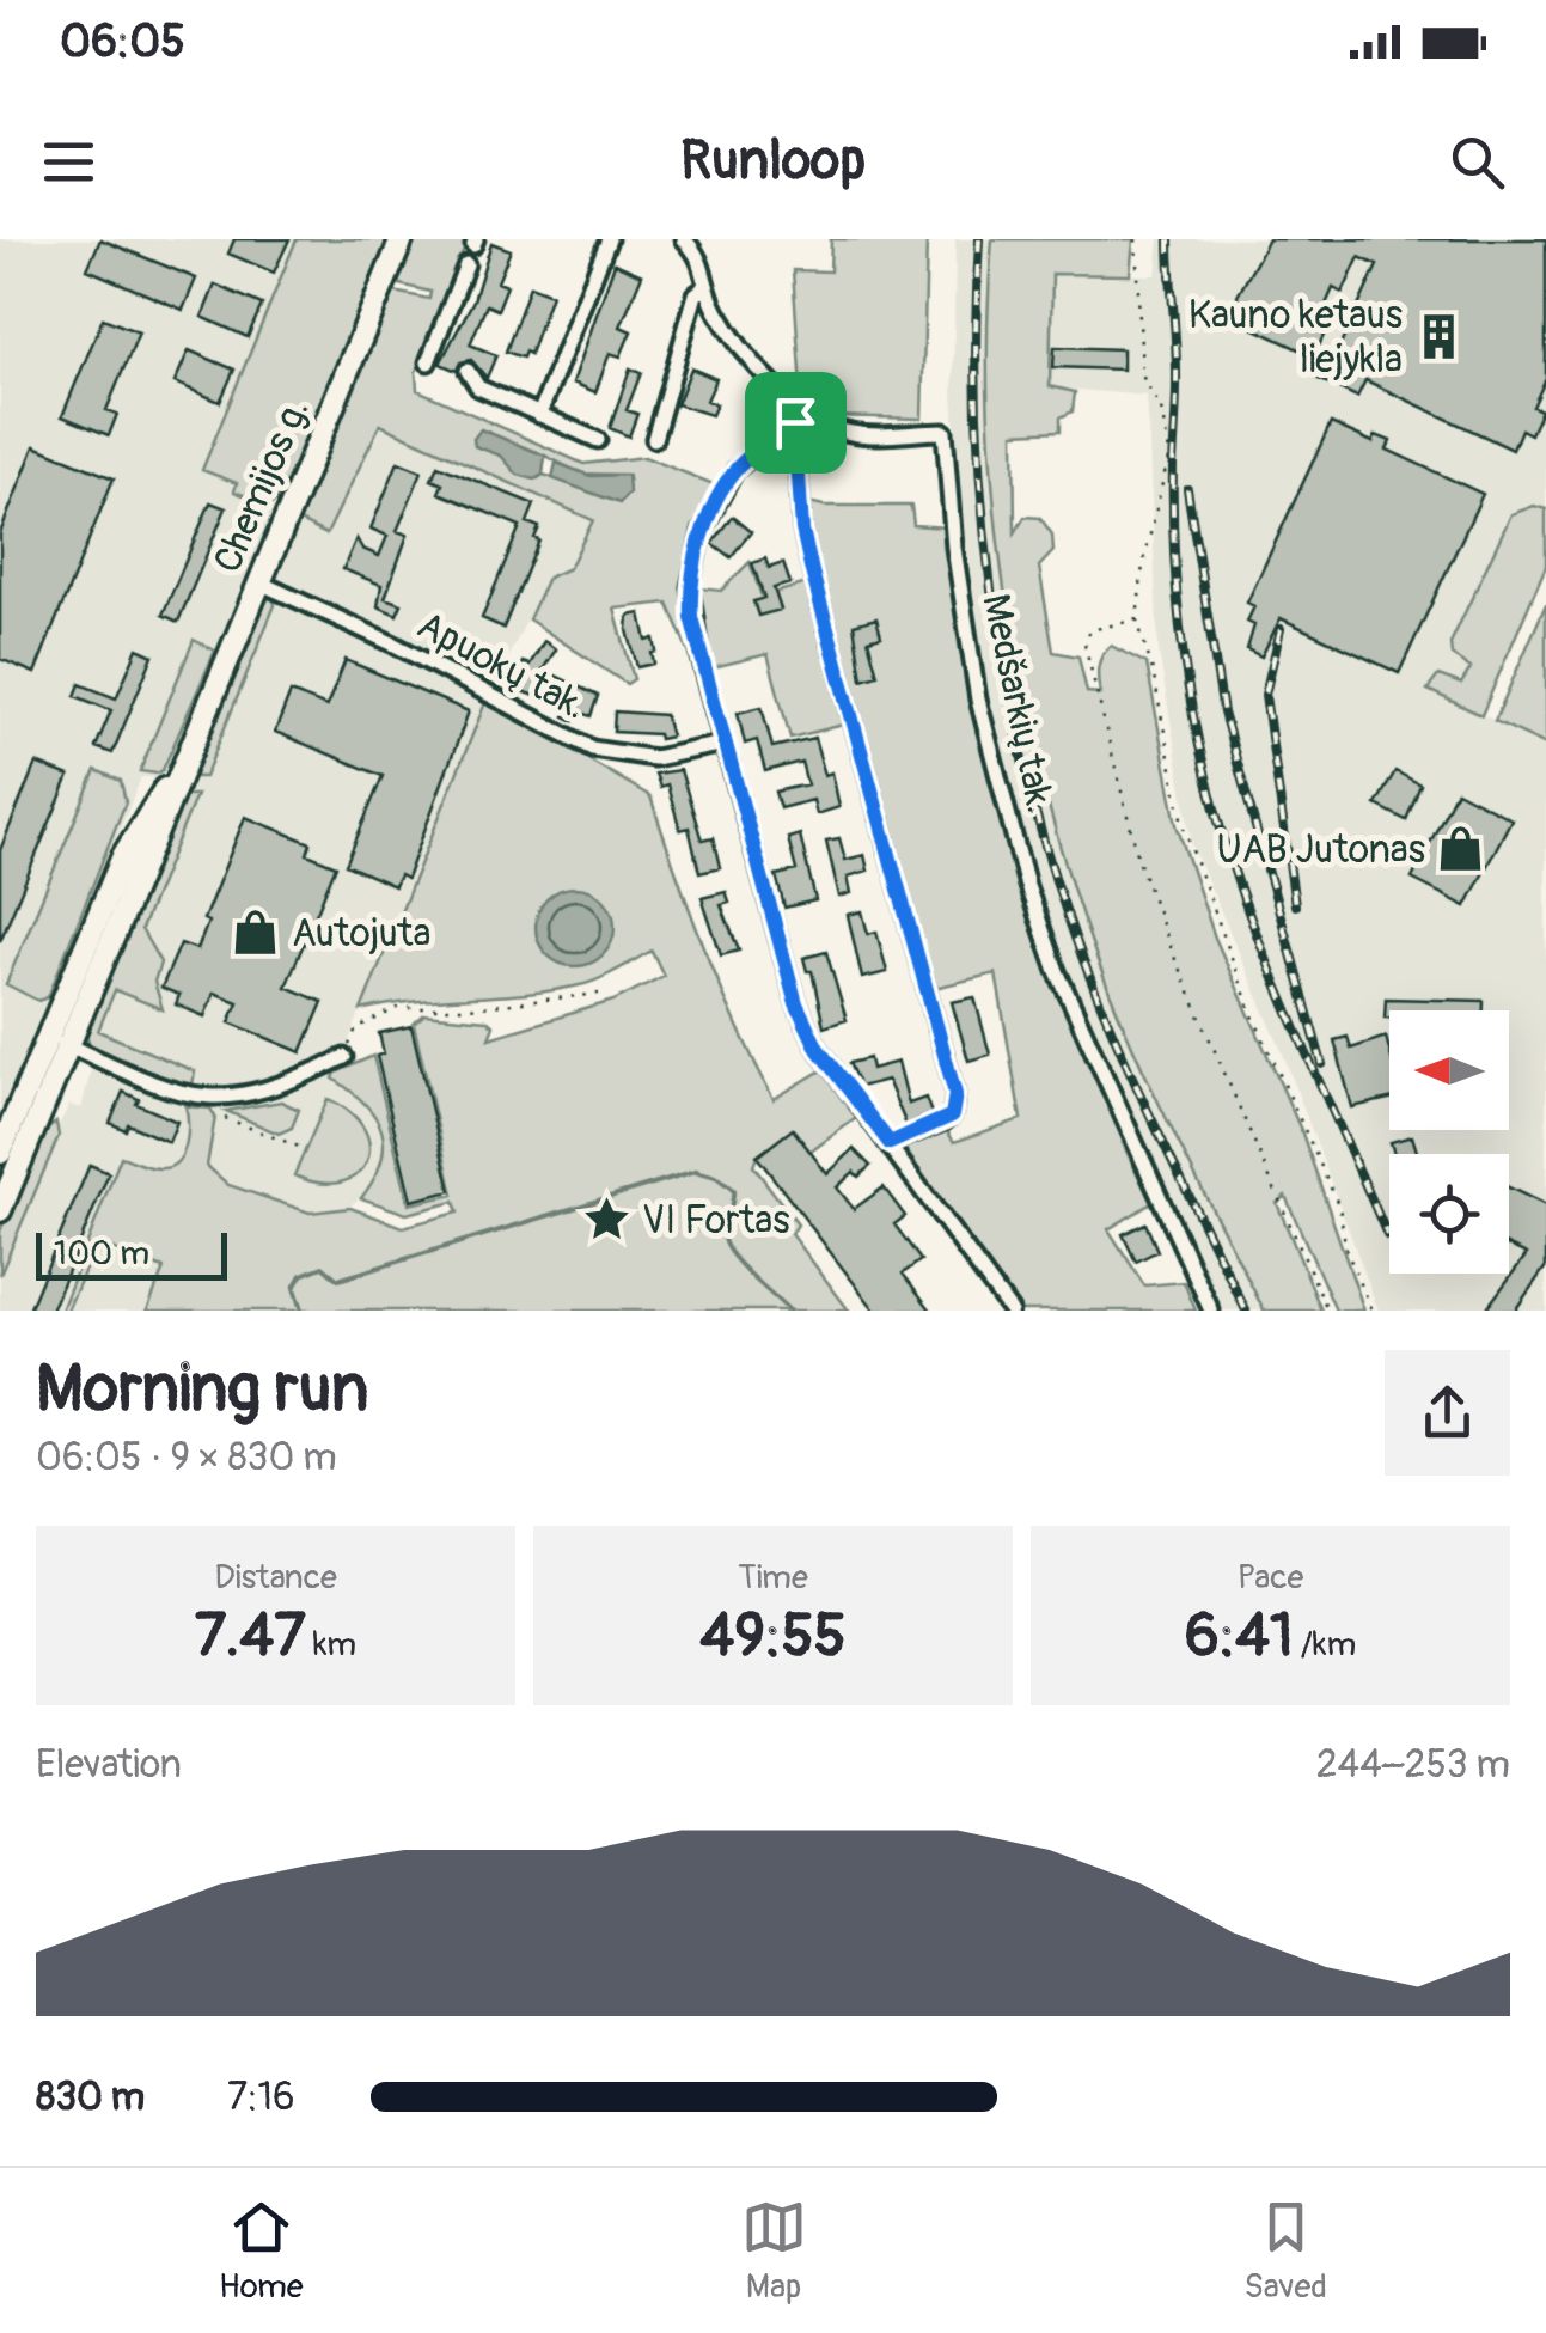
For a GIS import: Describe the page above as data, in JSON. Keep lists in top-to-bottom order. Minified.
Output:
{"streets":{"main road":["Chemijos g."],"street":["Apuokų tak.","Medšarkių tak."]},"crossings":[["Chemijos g.","Apuokų tak."]],"places":{"building":["Kauno ketaus liejykla"],"shop":["UAB Jutonas","Autojuta"],"place":["VI Fortas"]},"scale_bar":"100 m","north":"left","page":{"status":"06:05","header":"Runloop","scale":"100 m","heading":["Morning run","06:05 · 9 × 830 m"],"stats":[["Distance","7.47 km"],["Time","49:55"],["Pace","6:41 /km"]],"chart":["Elevation","244–253 m"],"list":[{"name":"830 m","note":"7:16"}],"tabs":["Home","Map","Saved"]}}
